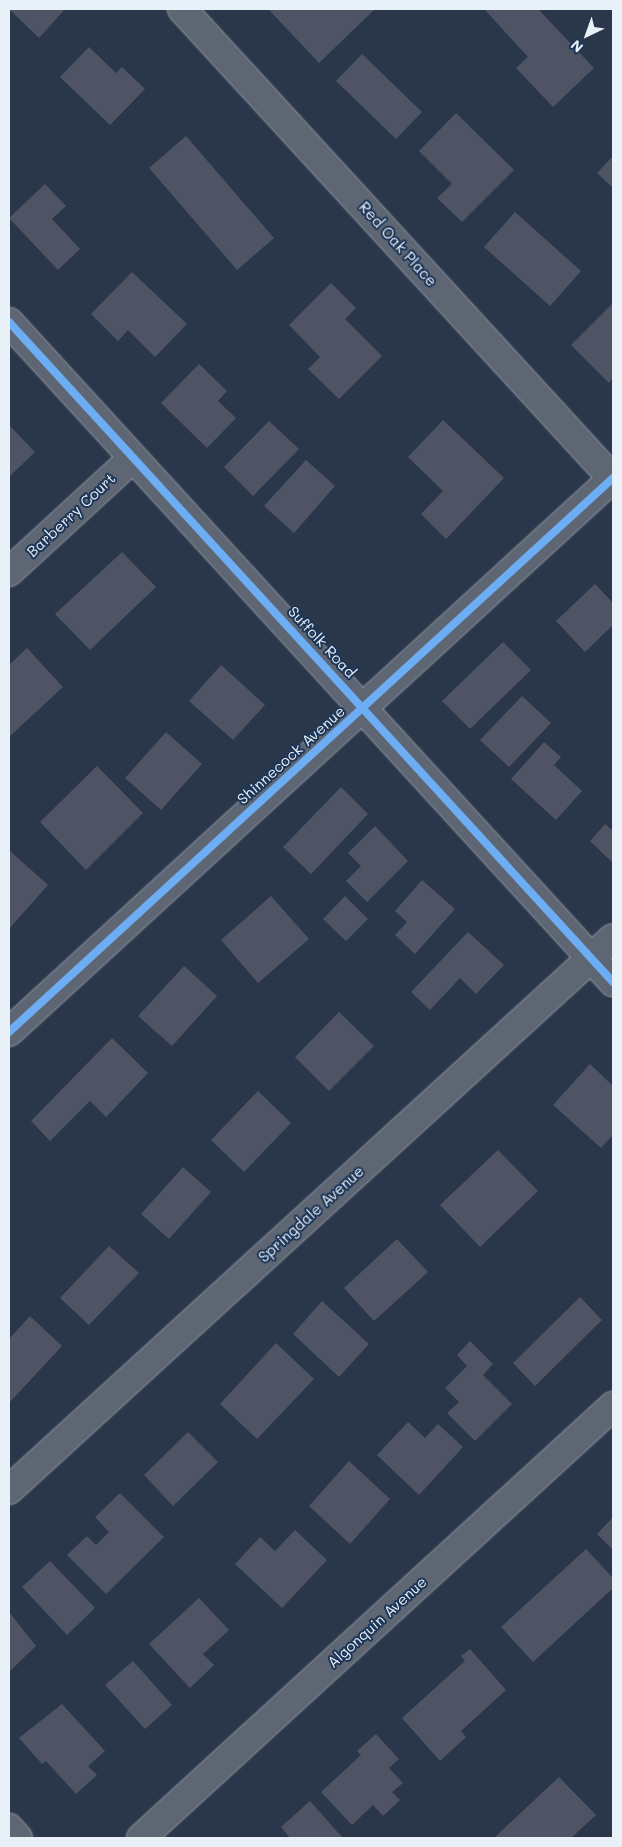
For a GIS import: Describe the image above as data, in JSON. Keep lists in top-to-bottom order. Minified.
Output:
{"streets":{"street":["Red Oak Place","Barberry Court","Suffolk Road","Shinnecock Avenue","Springdale Avenue","Algonquin Avenue"]},"crossings":[["Red Oak Place","Shinnecock Avenue"],["Barberry Court","Suffolk Road"],["Suffolk Road","Shinnecock Avenue"],["Suffolk Road","Springdale Avenue"]],"north":"bottom left"}
